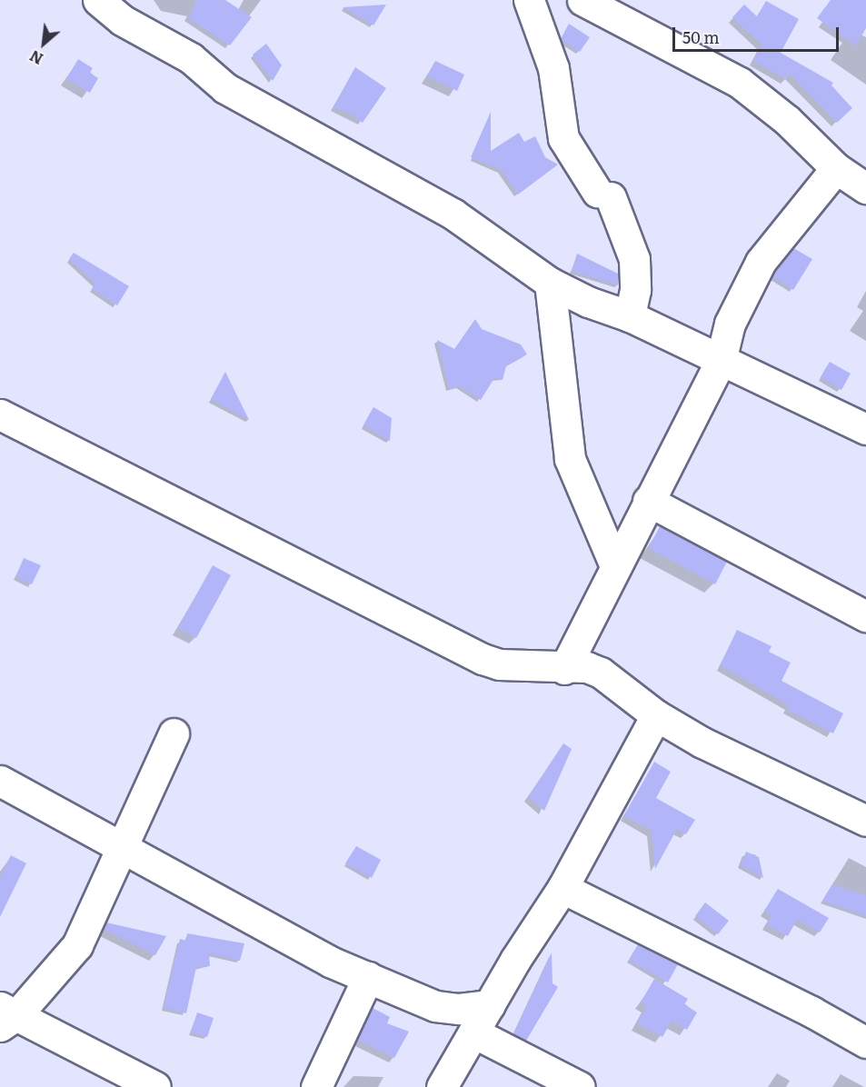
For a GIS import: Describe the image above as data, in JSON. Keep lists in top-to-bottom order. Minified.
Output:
{"scale_bar":"50 m","north":"bottom left"}
